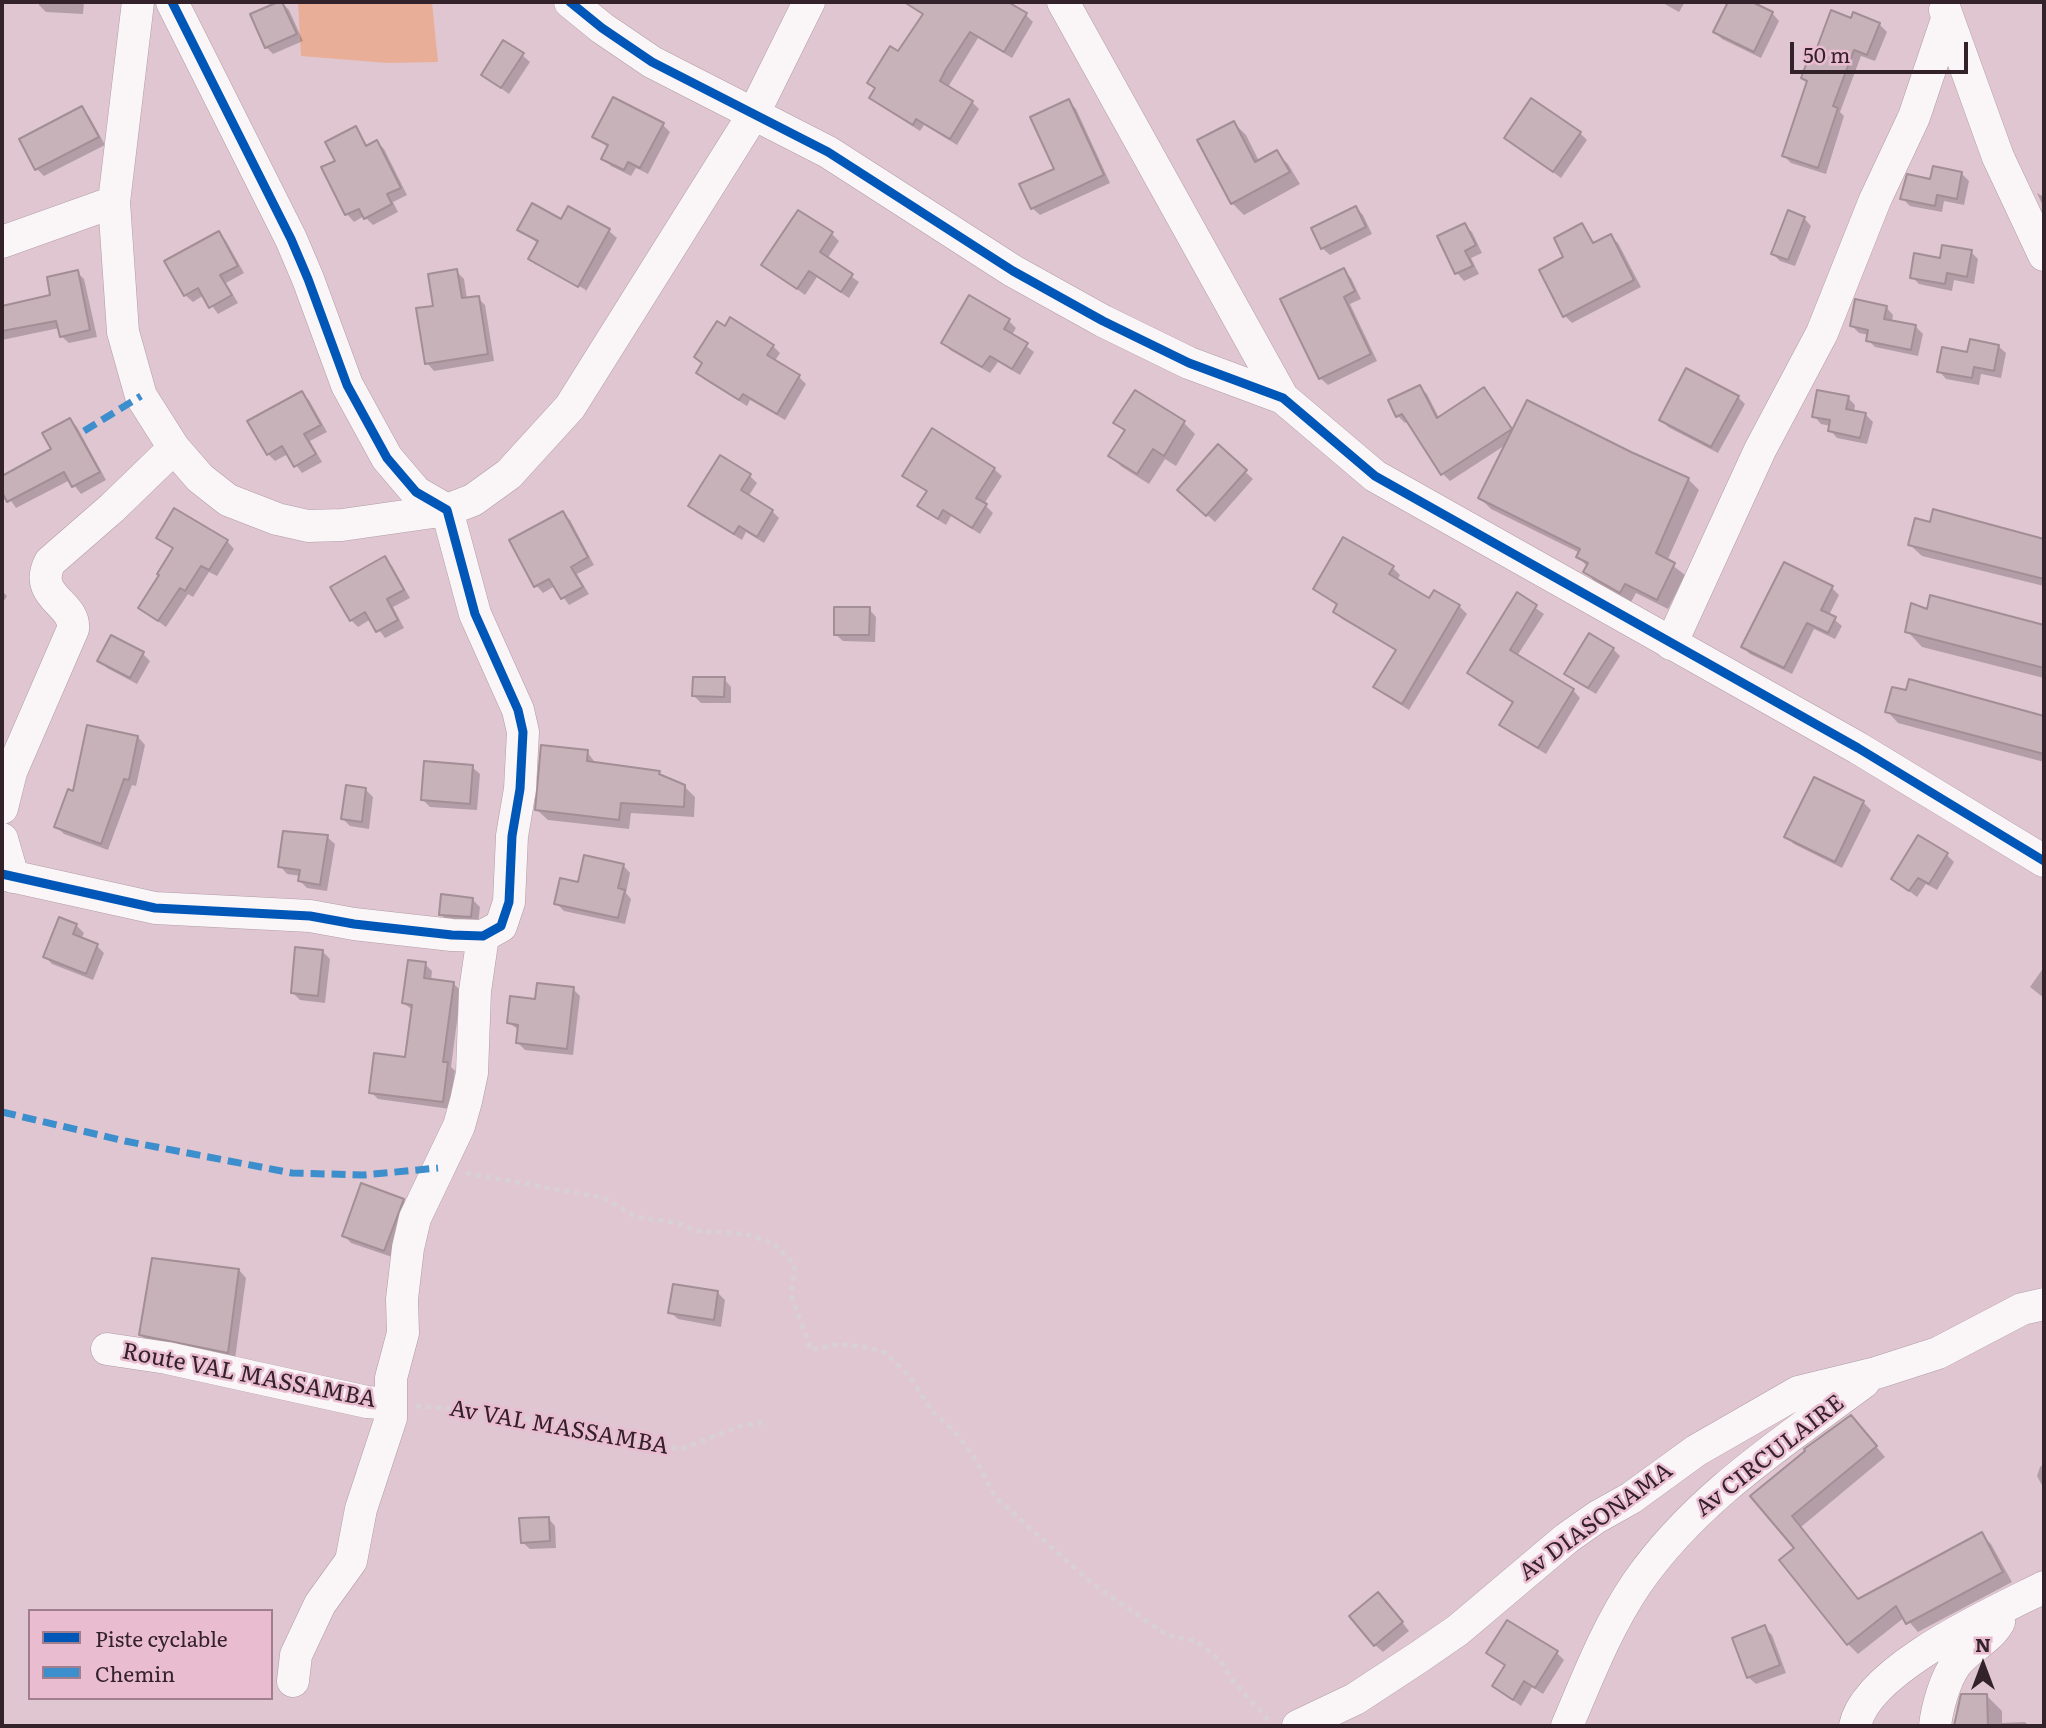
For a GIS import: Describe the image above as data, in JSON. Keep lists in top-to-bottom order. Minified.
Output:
{"streets":{"street":["Route VAL MASSAMBA","Av CIRCULAIRE","Av DIASONAMA"],"path":["Av VAL MASSAMBA"]},"crossings":[["Route VAL MASSAMBA","Av VAL MASSAMBA"],["Av CIRCULAIRE","Av DIASONAMA"]],"legend":["Piste cyclable","Chemin"],"scale_bar":"50 m","north":"top"}
